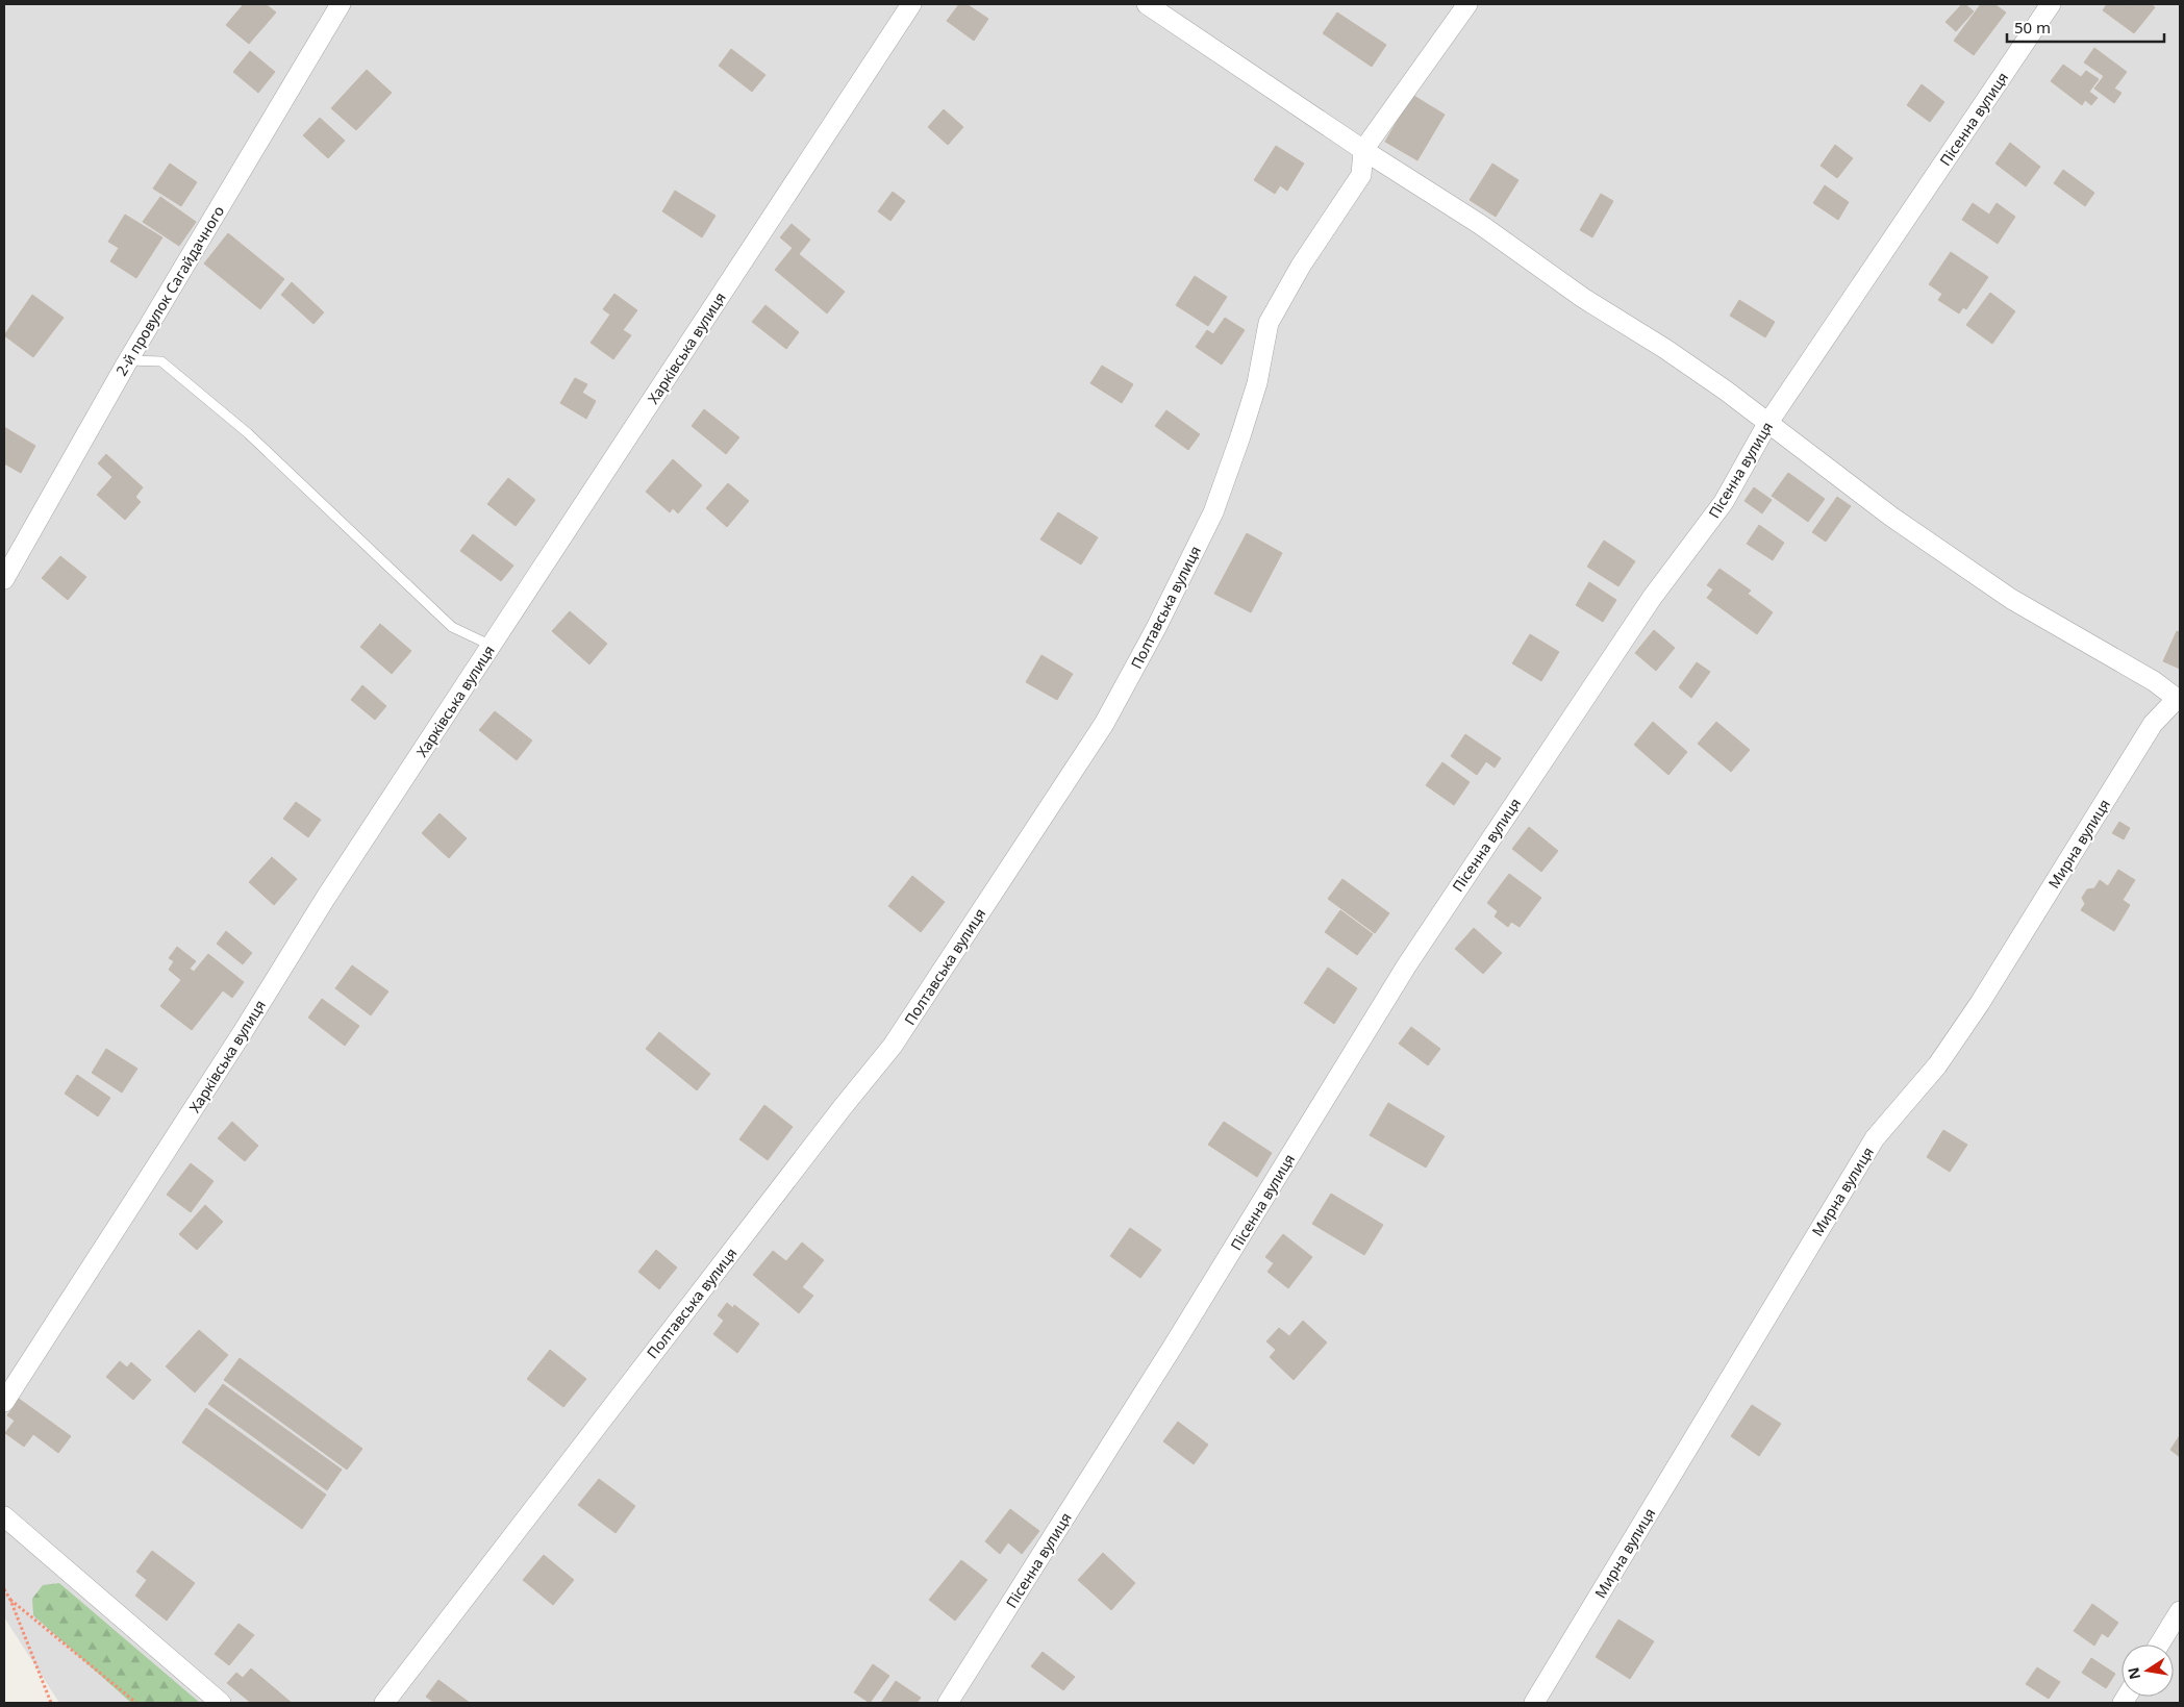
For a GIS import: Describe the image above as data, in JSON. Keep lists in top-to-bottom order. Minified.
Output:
{"streets":{"street":["Пісенна вулиця","2-й провулок Сагайдачного","Харківська вулиця","Полтавська вулиця","Мирна вулиця"]},"scale_bar":"50 m","north":"left"}
